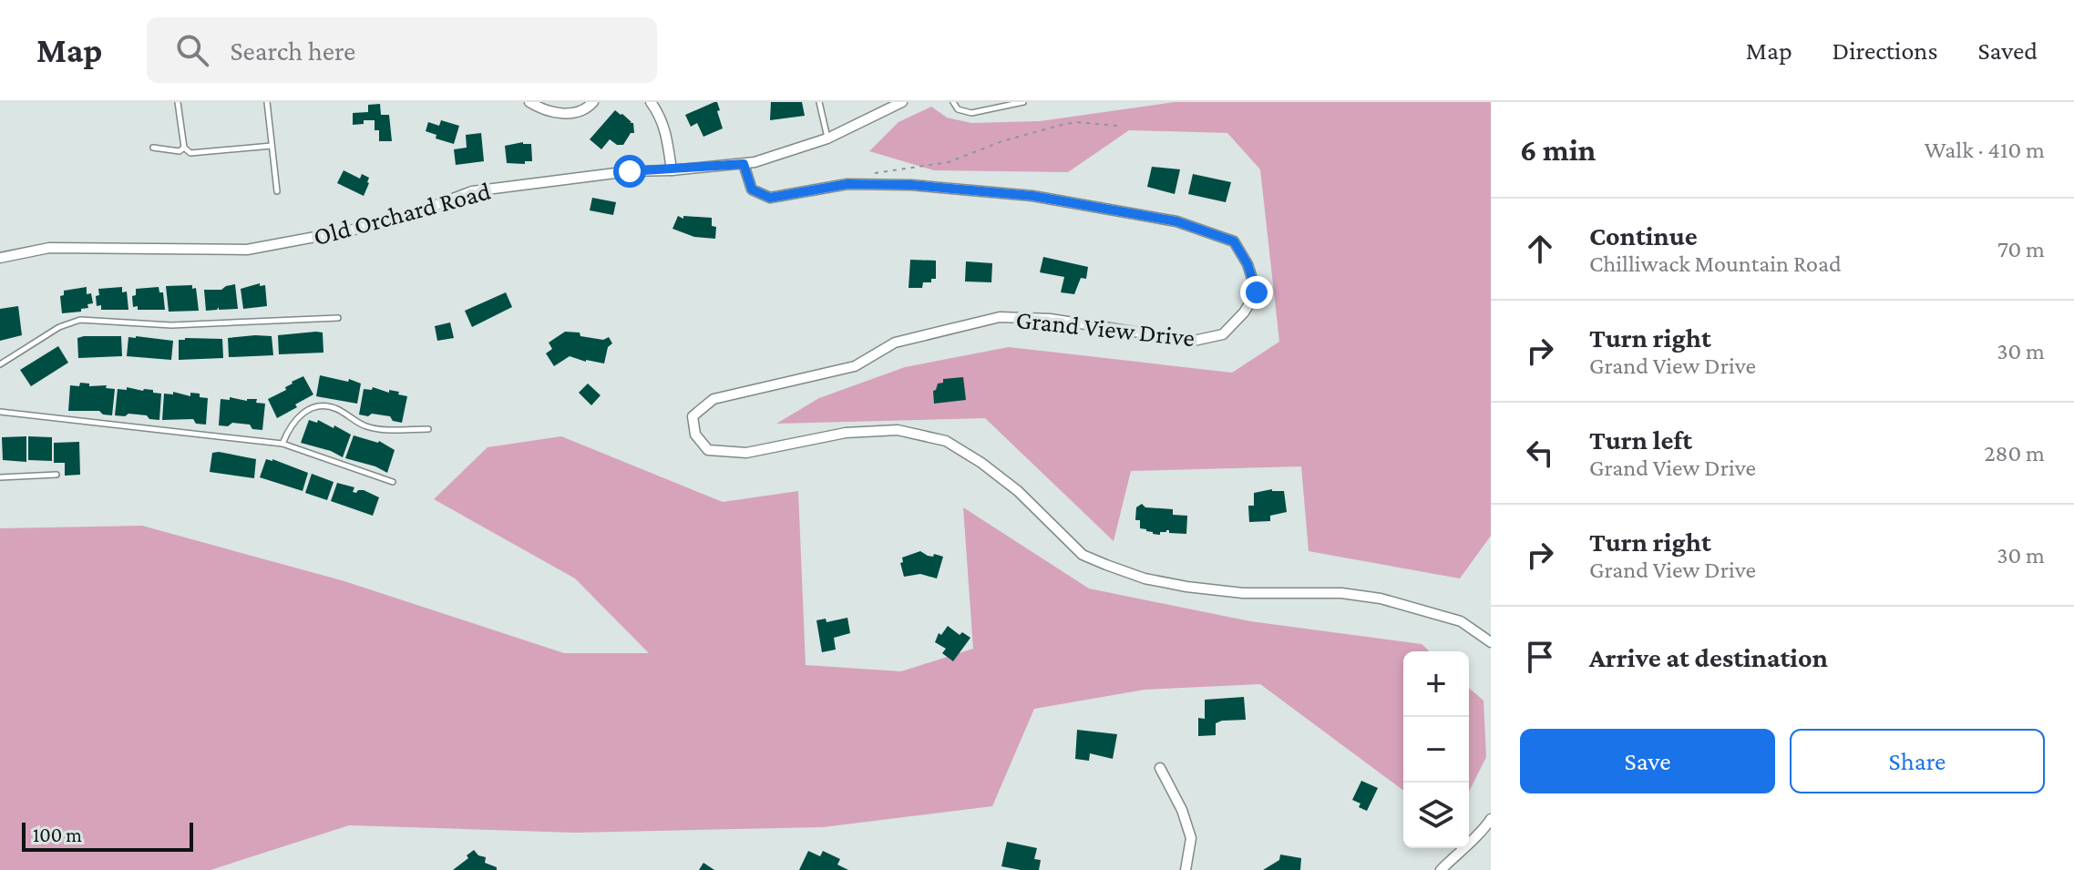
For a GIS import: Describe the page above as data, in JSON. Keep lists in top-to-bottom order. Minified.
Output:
{"streets":{"street":["Old Orchard Road","Grand View Drive"]},"crossings":[["Old Orchard Road","Grand View Drive"]],"scale_bar":"100 m","page":{"header":"Map","search":"Search here","nav":["Map","Directions","Saved"],"heading":["6 min","Walk · 410 m"],"list":[["Continue","Chilliwack Mountain Road","70 m"],["Turn right","Grand View Drive","30 m"],["Turn left","Grand View Drive","280 m"],["Turn right","Grand View Drive","30 m"],"Arrive at destination"],"map_buttons":["+","−"],"buttons":["Save","Share"],"scale":"100 m"}}
